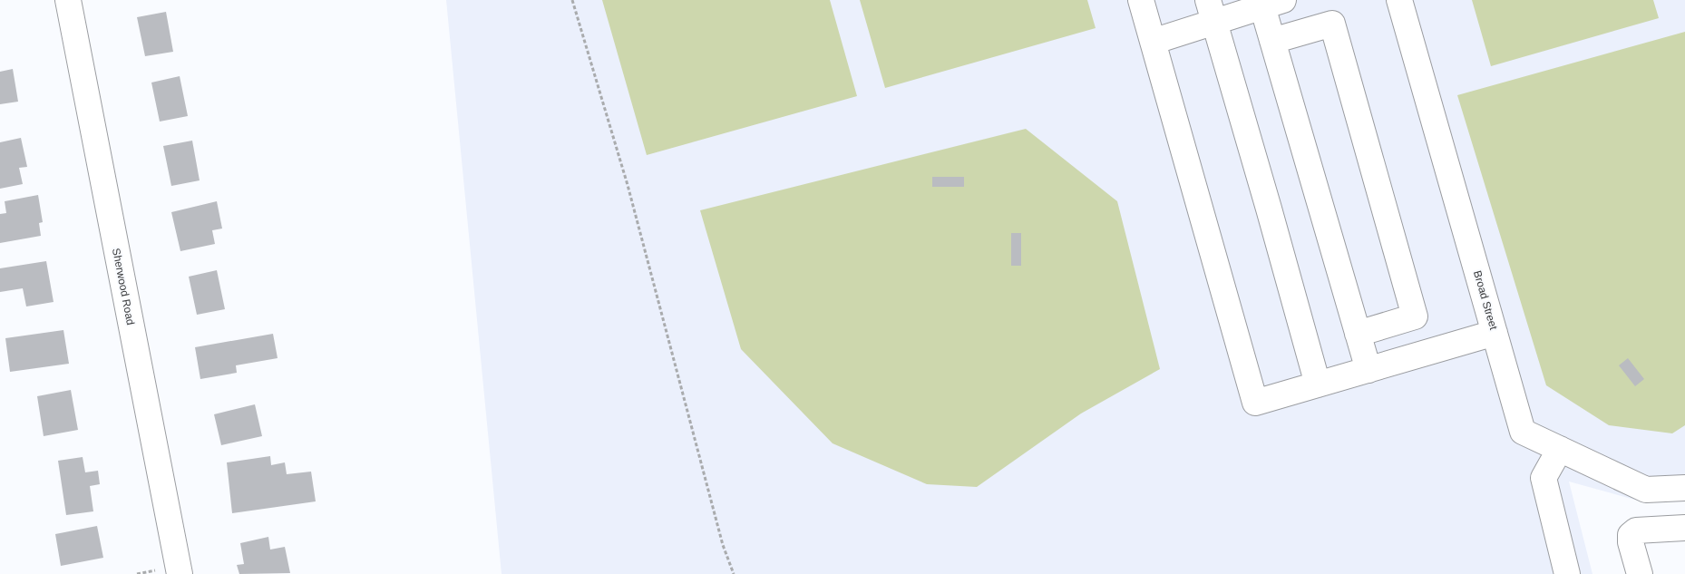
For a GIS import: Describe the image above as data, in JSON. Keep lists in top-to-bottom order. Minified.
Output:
{"streets":{"street":["Sherwood Road","Broad Street"]}}
